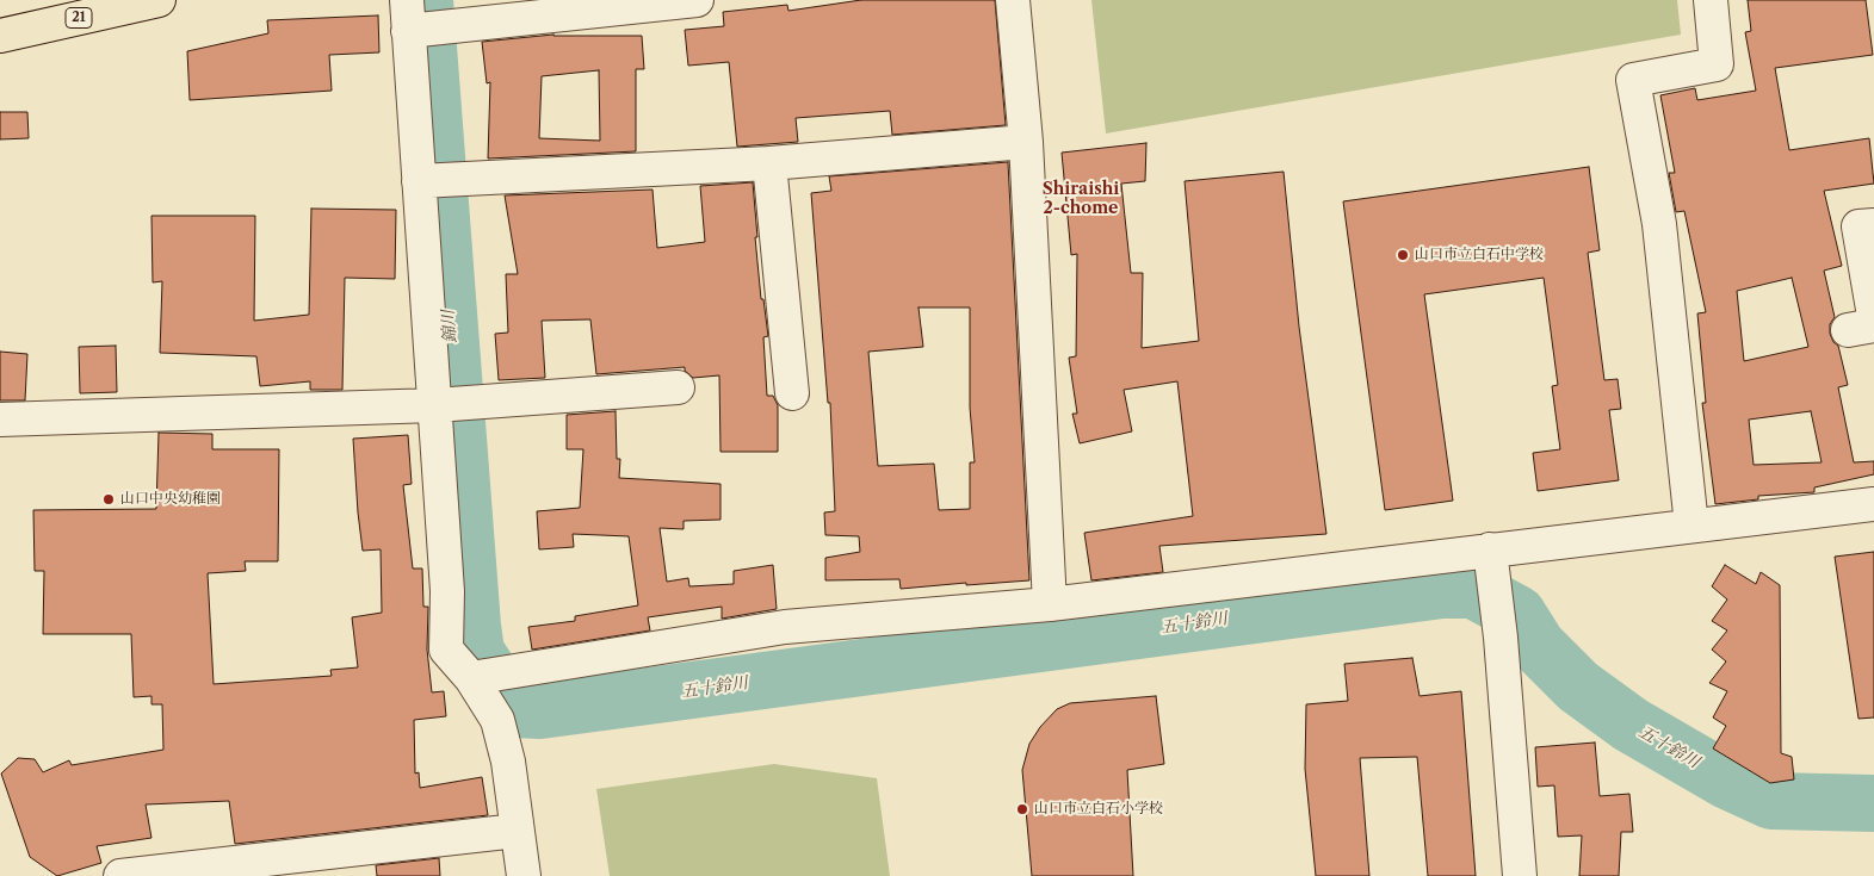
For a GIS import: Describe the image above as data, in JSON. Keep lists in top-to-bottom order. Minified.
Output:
{"streets":{"main road":["21"]},"districts":["Shiraishi 2-chome"],"water":["錦川","五十鈴川"],"places":["山口市立白石中学校","山口中央幼稚園","山口市立白石小学校"]}
